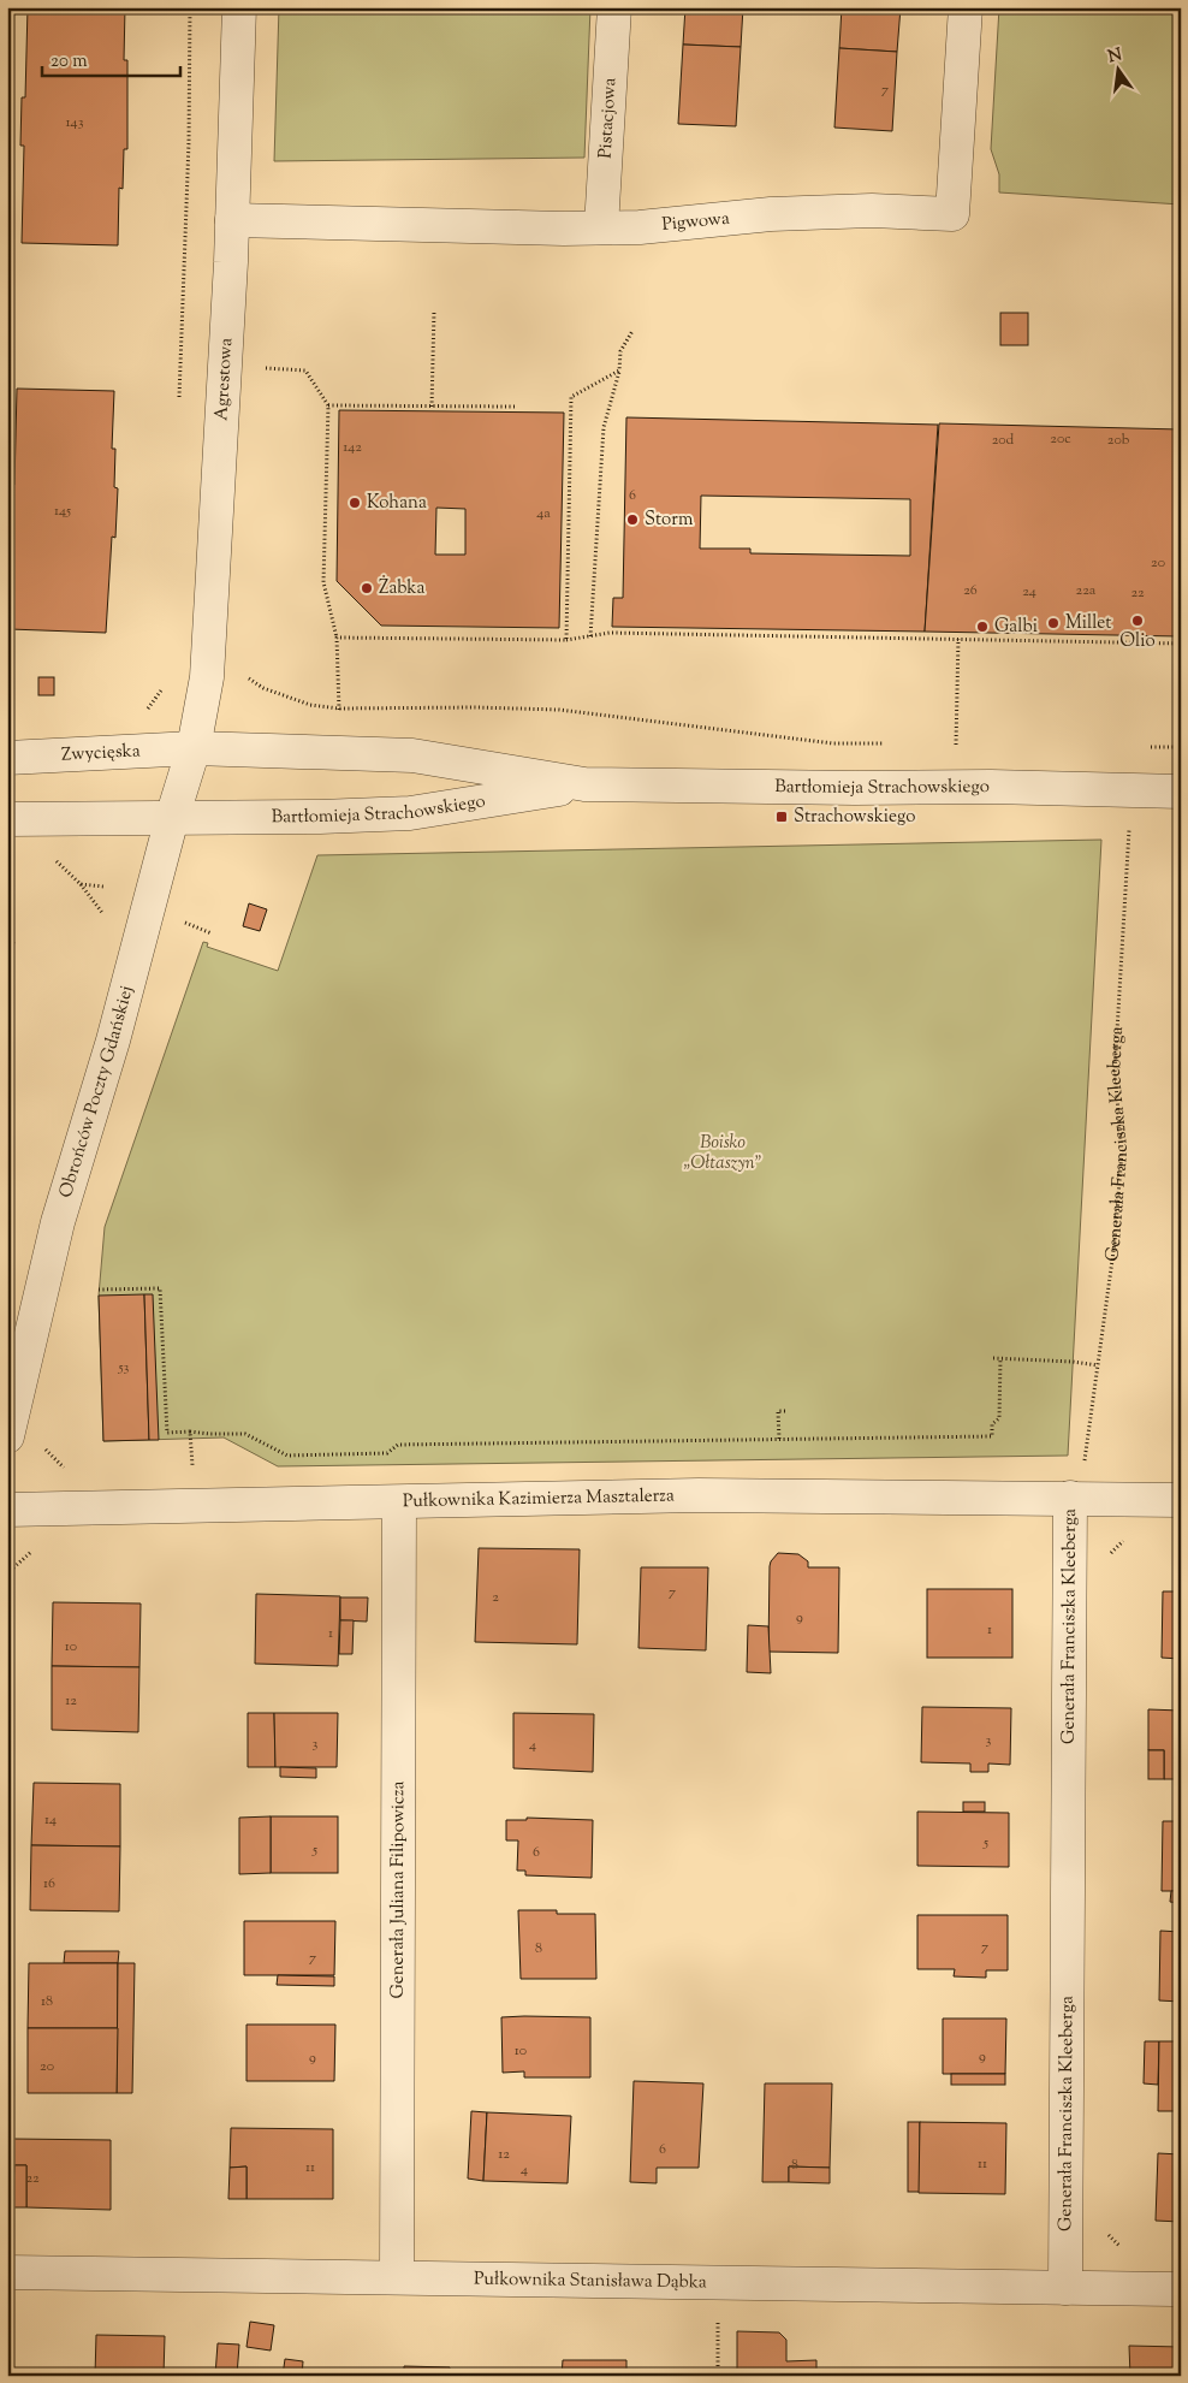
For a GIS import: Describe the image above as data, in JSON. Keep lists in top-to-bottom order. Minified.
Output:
{"streets":{"street":["Pistacjowa","Pigwowa","Agrestowa","Zwycięska","Bartłomieja Strachowskiego","Obrońców Poczty Gdańskiej","Generała Franciszka Kleeberga","Pułkownika Kazimierza Masztalerza","Generała Juliana Filipowicza","Pułkownika Stanisława Dąbka"]},"crossings":[["Pistacjowa","Pigwowa"],["Pigwowa","Agrestowa"],["Agrestowa","Zwycięska"],["Agrestowa","Bartłomieja Strachowskiego"],["Agrestowa","Obrońców Poczty Gdańskiej"],["Zwycięska","Bartłomieja Strachowskiego"],["Zwycięska","Obrońców Poczty Gdańskiej"],["Bartłomieja Strachowskiego","Obrońców Poczty Gdańskiej"],["Bartłomieja Strachowskiego","Generała Franciszka Kleeberga"],["Generała Franciszka Kleeberga","Pułkownika Kazimierza Masztalerza"],["Generała Franciszka Kleeberga","Pułkownika Stanisława Dąbka"],["Pułkownika Kazimierza Masztalerza","Generała Juliana Filipowicza"],["Generała Juliana Filipowicza","Pułkownika Stanisława Dąbka"]],"parks":["Boisko „Ołtaszyn”"],"places":{"other":["Kohana","Storm","Żabka","Olio","Millet","Galbi"],"transit":["Strachowskiego"]},"house_numbers":["7","143","20c","20d","20b","142","6","145","4a","20","26","22a","24","22","53","7","2","9","1","1","10","12","3","3","4","14","5","5","6","16","7","8","7","18","10","9","9","20","6","12","11","8","11","4","22"],"scale_bar":"20 m","north":"top"}
